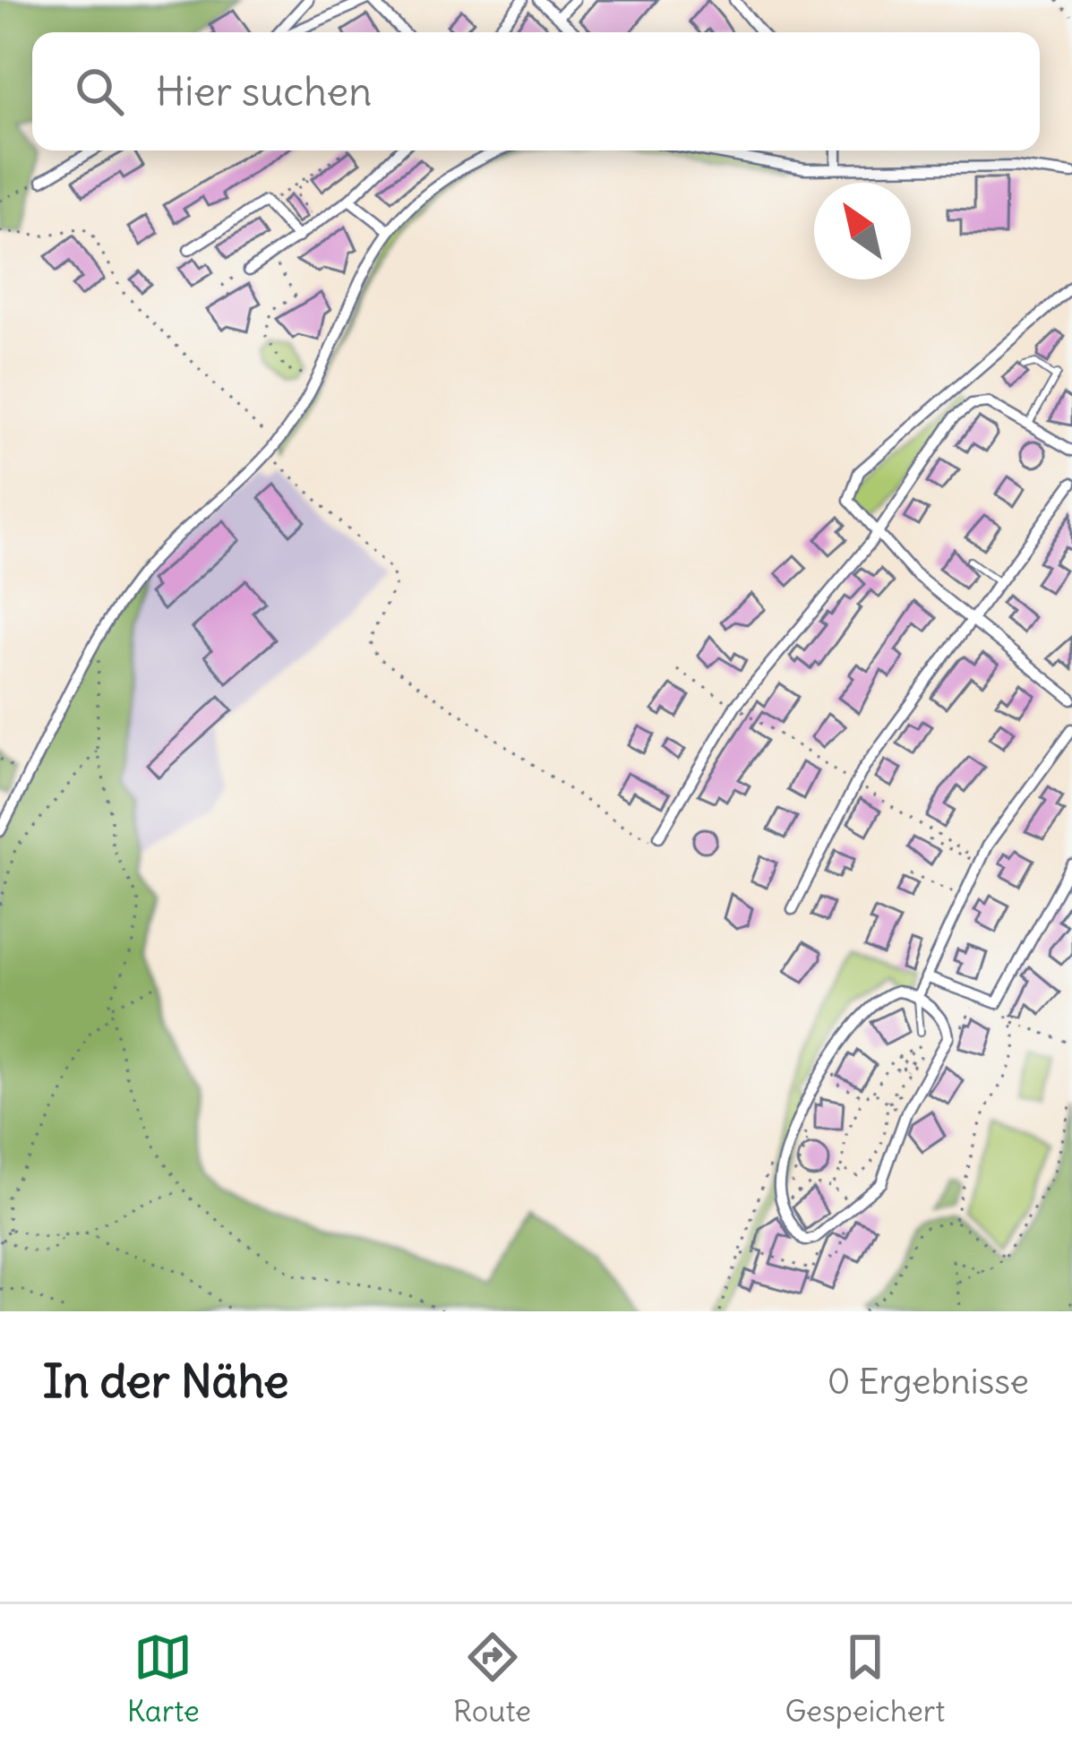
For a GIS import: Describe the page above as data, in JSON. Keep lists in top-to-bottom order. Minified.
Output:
{"north":"top left","page":{"search":"Hier suchen","heading":["In der Nähe","0 Ergebnisse"],"nav":["Karte","Route","Gespeichert"]}}
